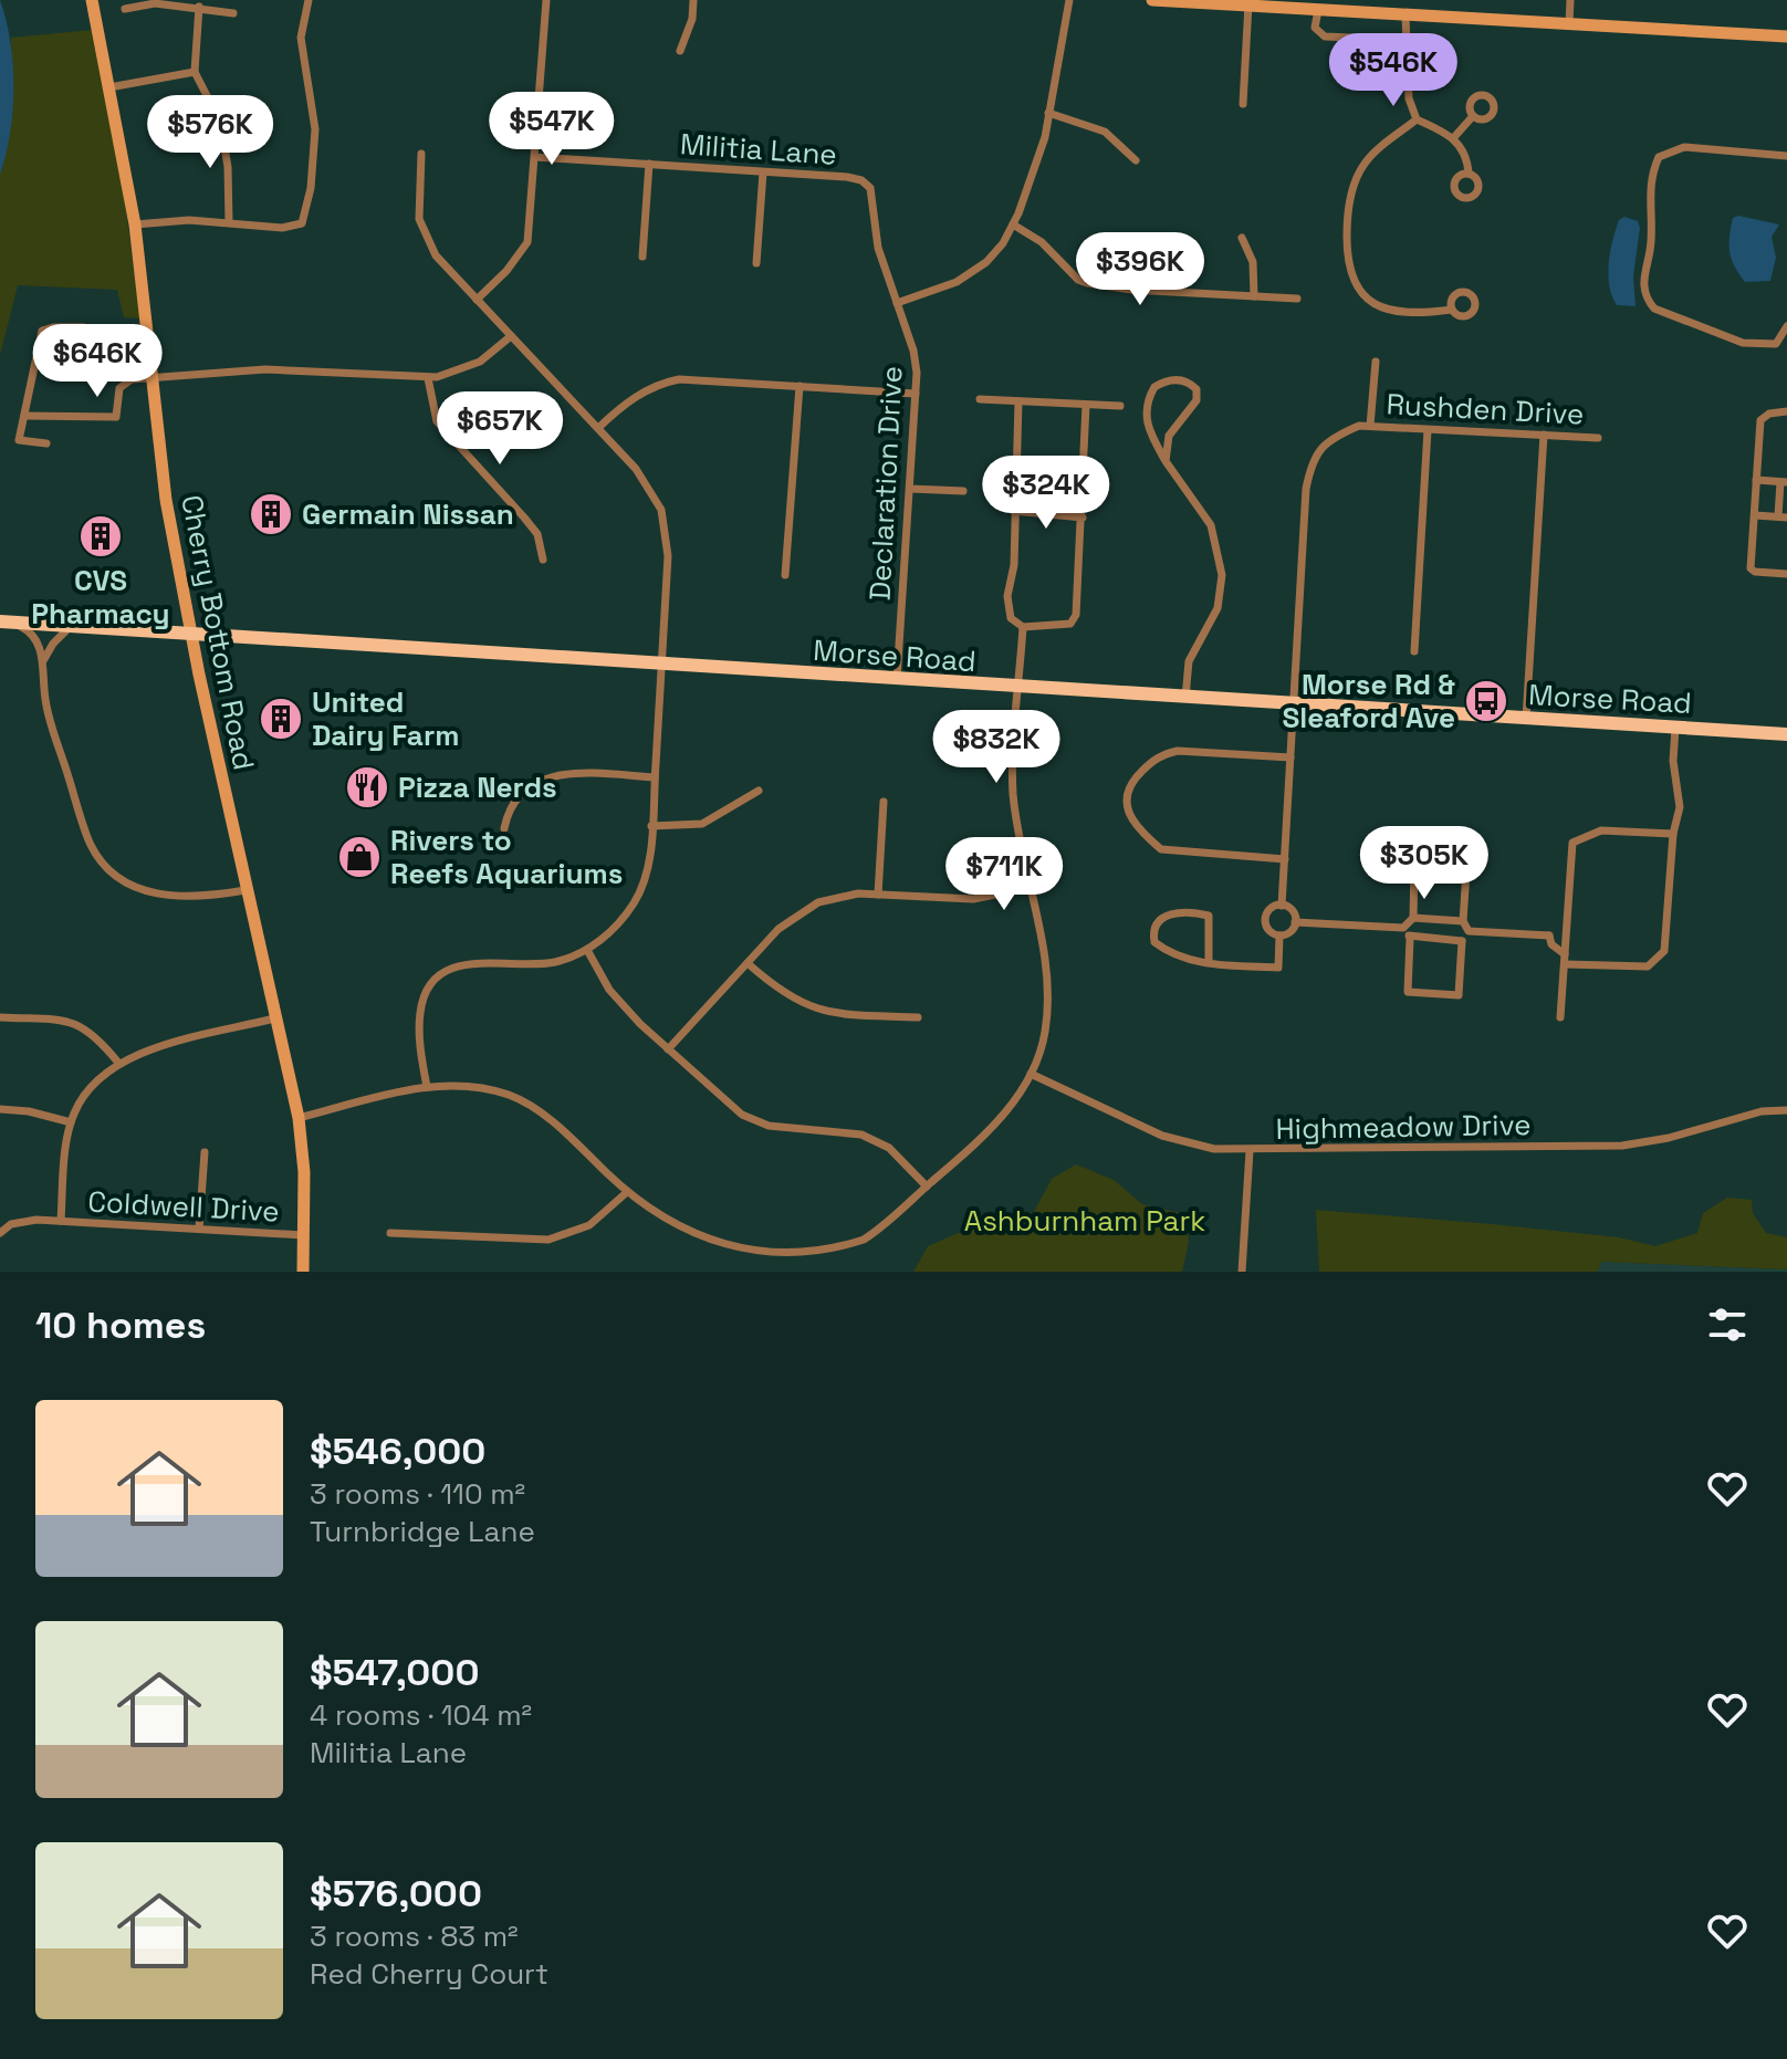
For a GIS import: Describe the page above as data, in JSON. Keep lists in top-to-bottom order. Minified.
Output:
{"streets":{"main road":["Cherry Bottom Road","Morse Road"],"street":["Militia Lane","Rushden Drive","Declaration Drive","Highmeadow Drive","Coldwell Drive"]},"crossings":[["Militia Lane","Declaration Drive"],["Declaration Drive","Morse Road"],["Cherry Bottom Road","Morse Road"],["Cherry Bottom Road","Coldwell Drive"]],"parks":["Ashburnham Park"],"places":{"building":["Germain Nissan","CVS Pharmacy","United Dairy Farm"],"bus stop":["Morse Rd & Sleaford Ave"],"restaurant":["Pizza Nerds"],"shop":["Rivers to Reefs Aquariums"]},"page":{"price":["$546K","$547K","$576K","$396K","$646K","$657K","$324K","$832K","$305K","$711K"],"heading":"10 homes","list":[{"name":"$546,000","note":"3 rooms · 110 m² · Turnbridge Lane"},{"name":"$547,000","note":"4 rooms · 104 m² · Militia Lane"},{"name":"$576,000","note":"3 rooms · 83 m² · Red Cherry Court"}]}}
